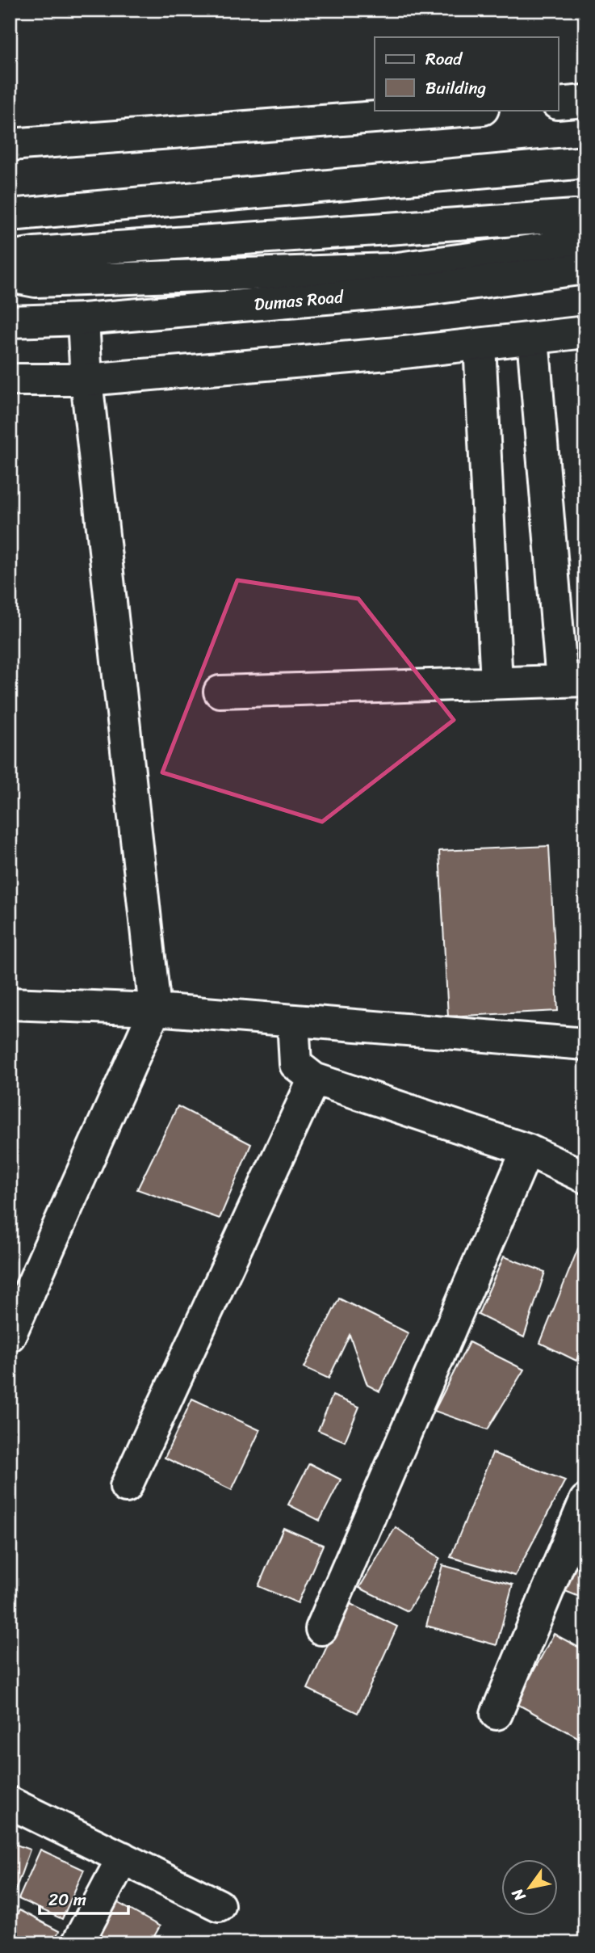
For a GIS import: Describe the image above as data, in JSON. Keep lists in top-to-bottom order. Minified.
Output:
{"streets":{"street":["Dumas Road"]},"legend":["Road","Building"],"scale_bar":"20 m","north":"bottom left"}
